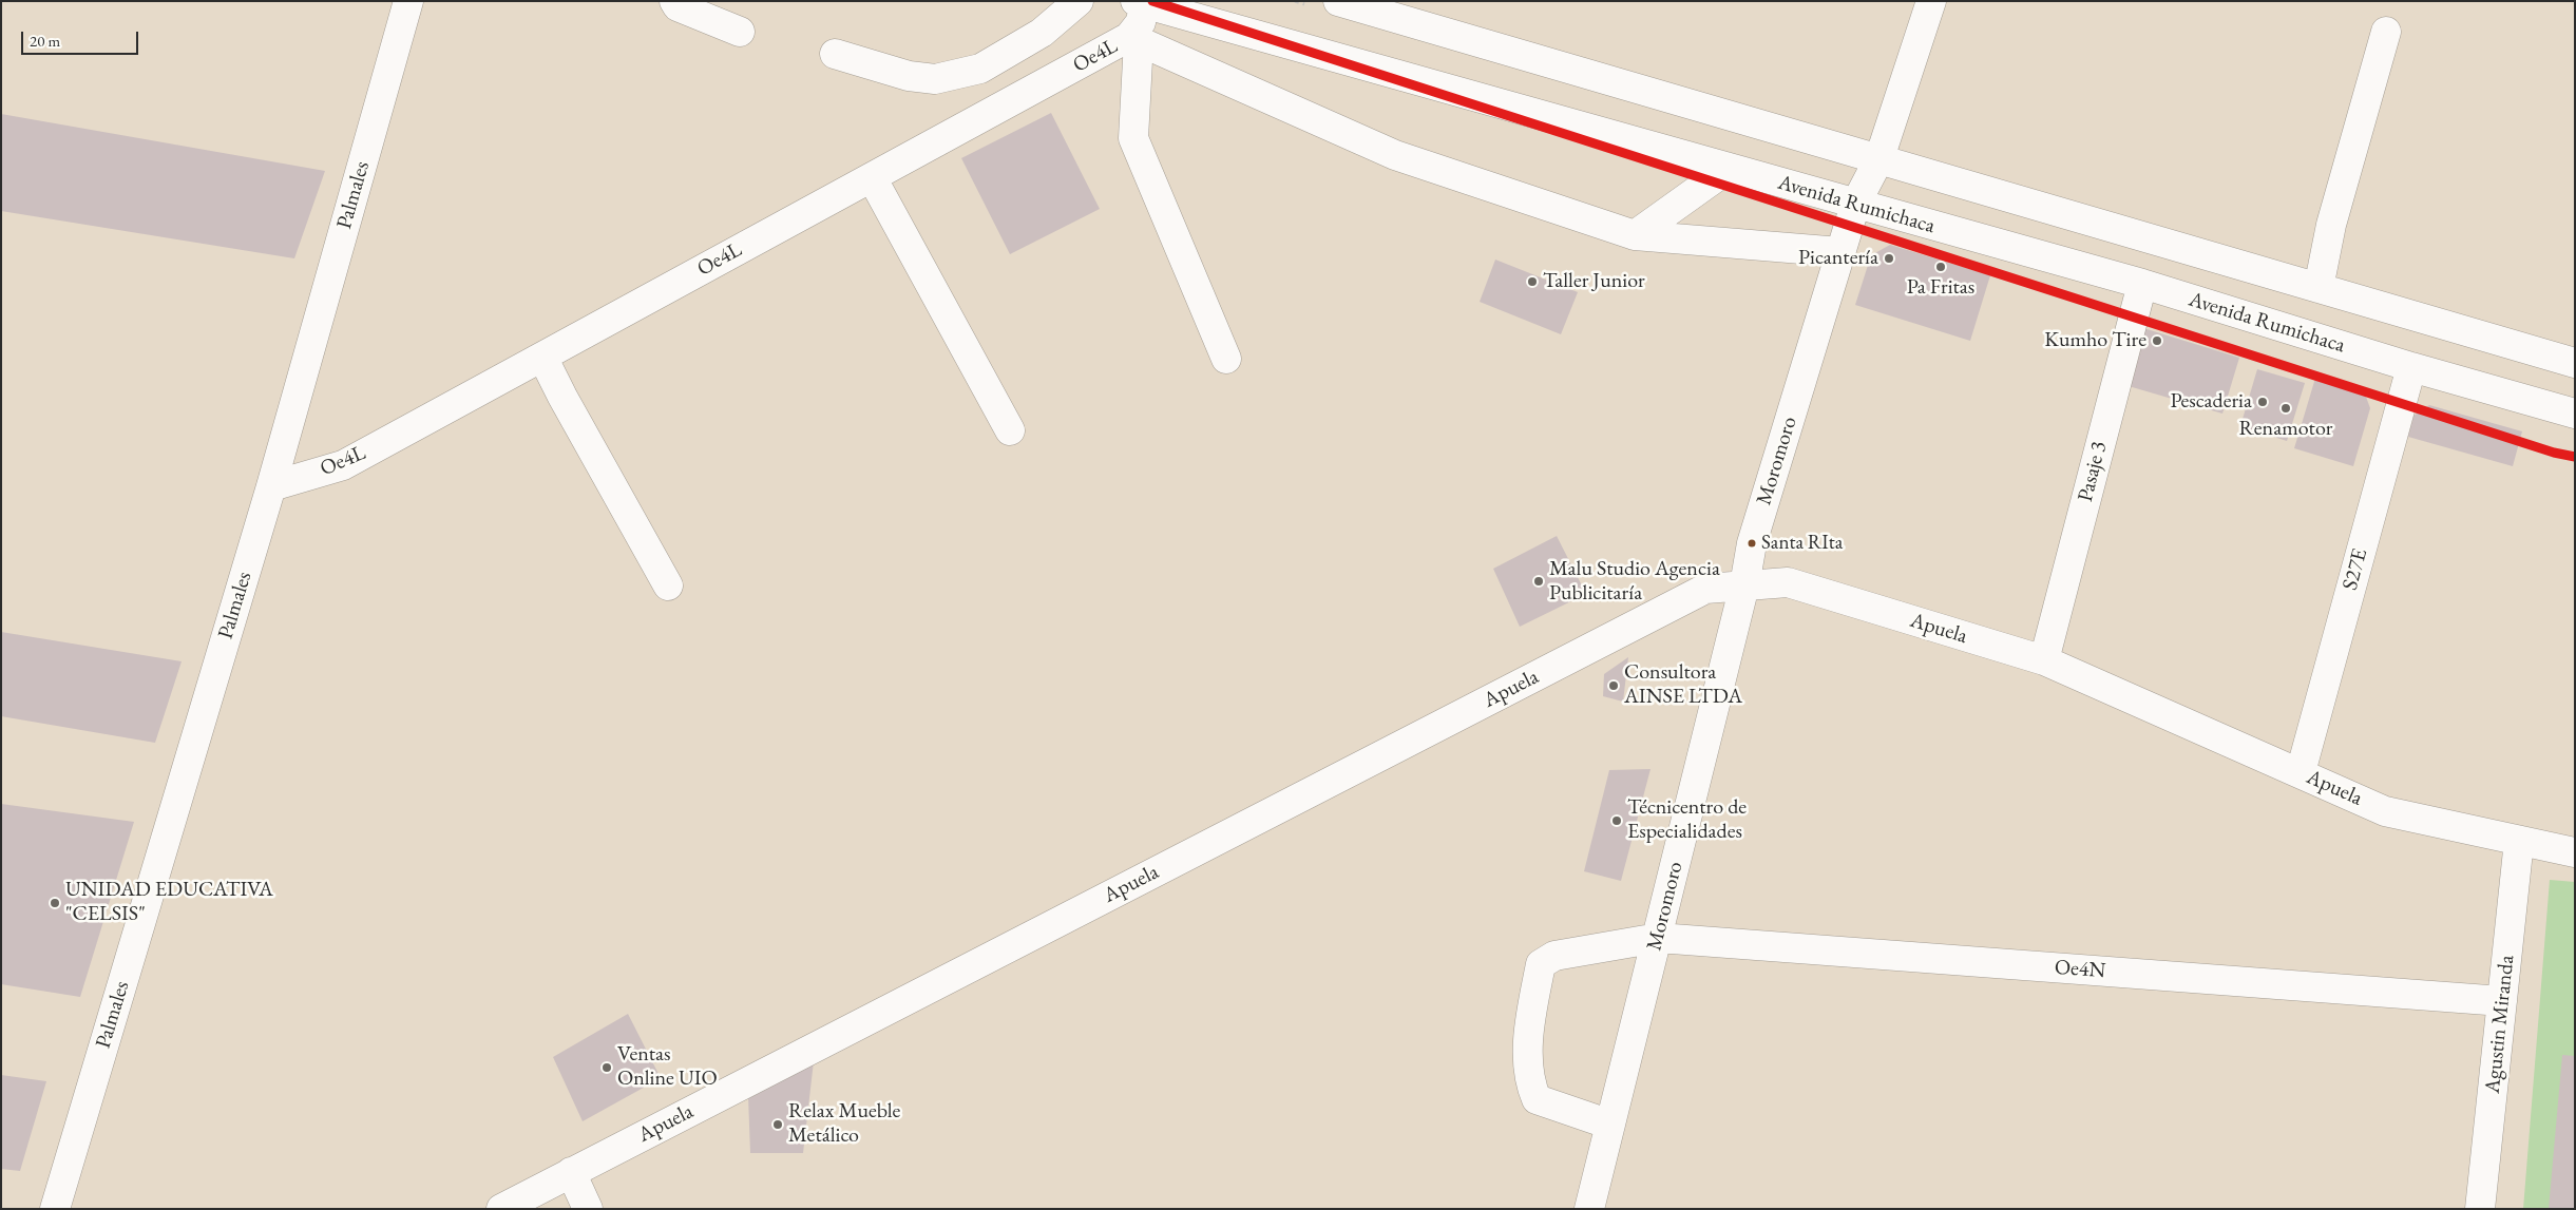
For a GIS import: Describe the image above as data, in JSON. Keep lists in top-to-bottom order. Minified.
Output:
{"streets":{"street":["Oe4L","Palmales","Avenida Rumichaca","Moromoro","Pasaje 3","S27E","Apuela","Oe4N","Agustin Miranda"]},"crossings":[["Oe4L","Palmales"],["Oe4L","Avenida Rumichaca"],["Avenida Rumichaca","Moromoro"],["Avenida Rumichaca","Pasaje 3"],["Avenida Rumichaca","S27E"],["Moromoro","Apuela"],["Moromoro","Oe4N"],["Pasaje 3","Apuela"],["S27E","Apuela"],["Apuela","Agustin Miranda"],["Oe4N","Agustin Miranda"]],"places":["Picantería","Pa Fritas","Taller Junior","Kumho Tire","Pescaderia","Renamotor","Santa RIta","Malu Studio Agencia Publicitaría","Consultora AINSE LTDA","Técnicentro de Especialidades","UNIDAD EDUCATIVA \"CELSIS\"","Ventas Online UIO","Relax Mueble Metálico"],"scale_bar":"20 m"}
